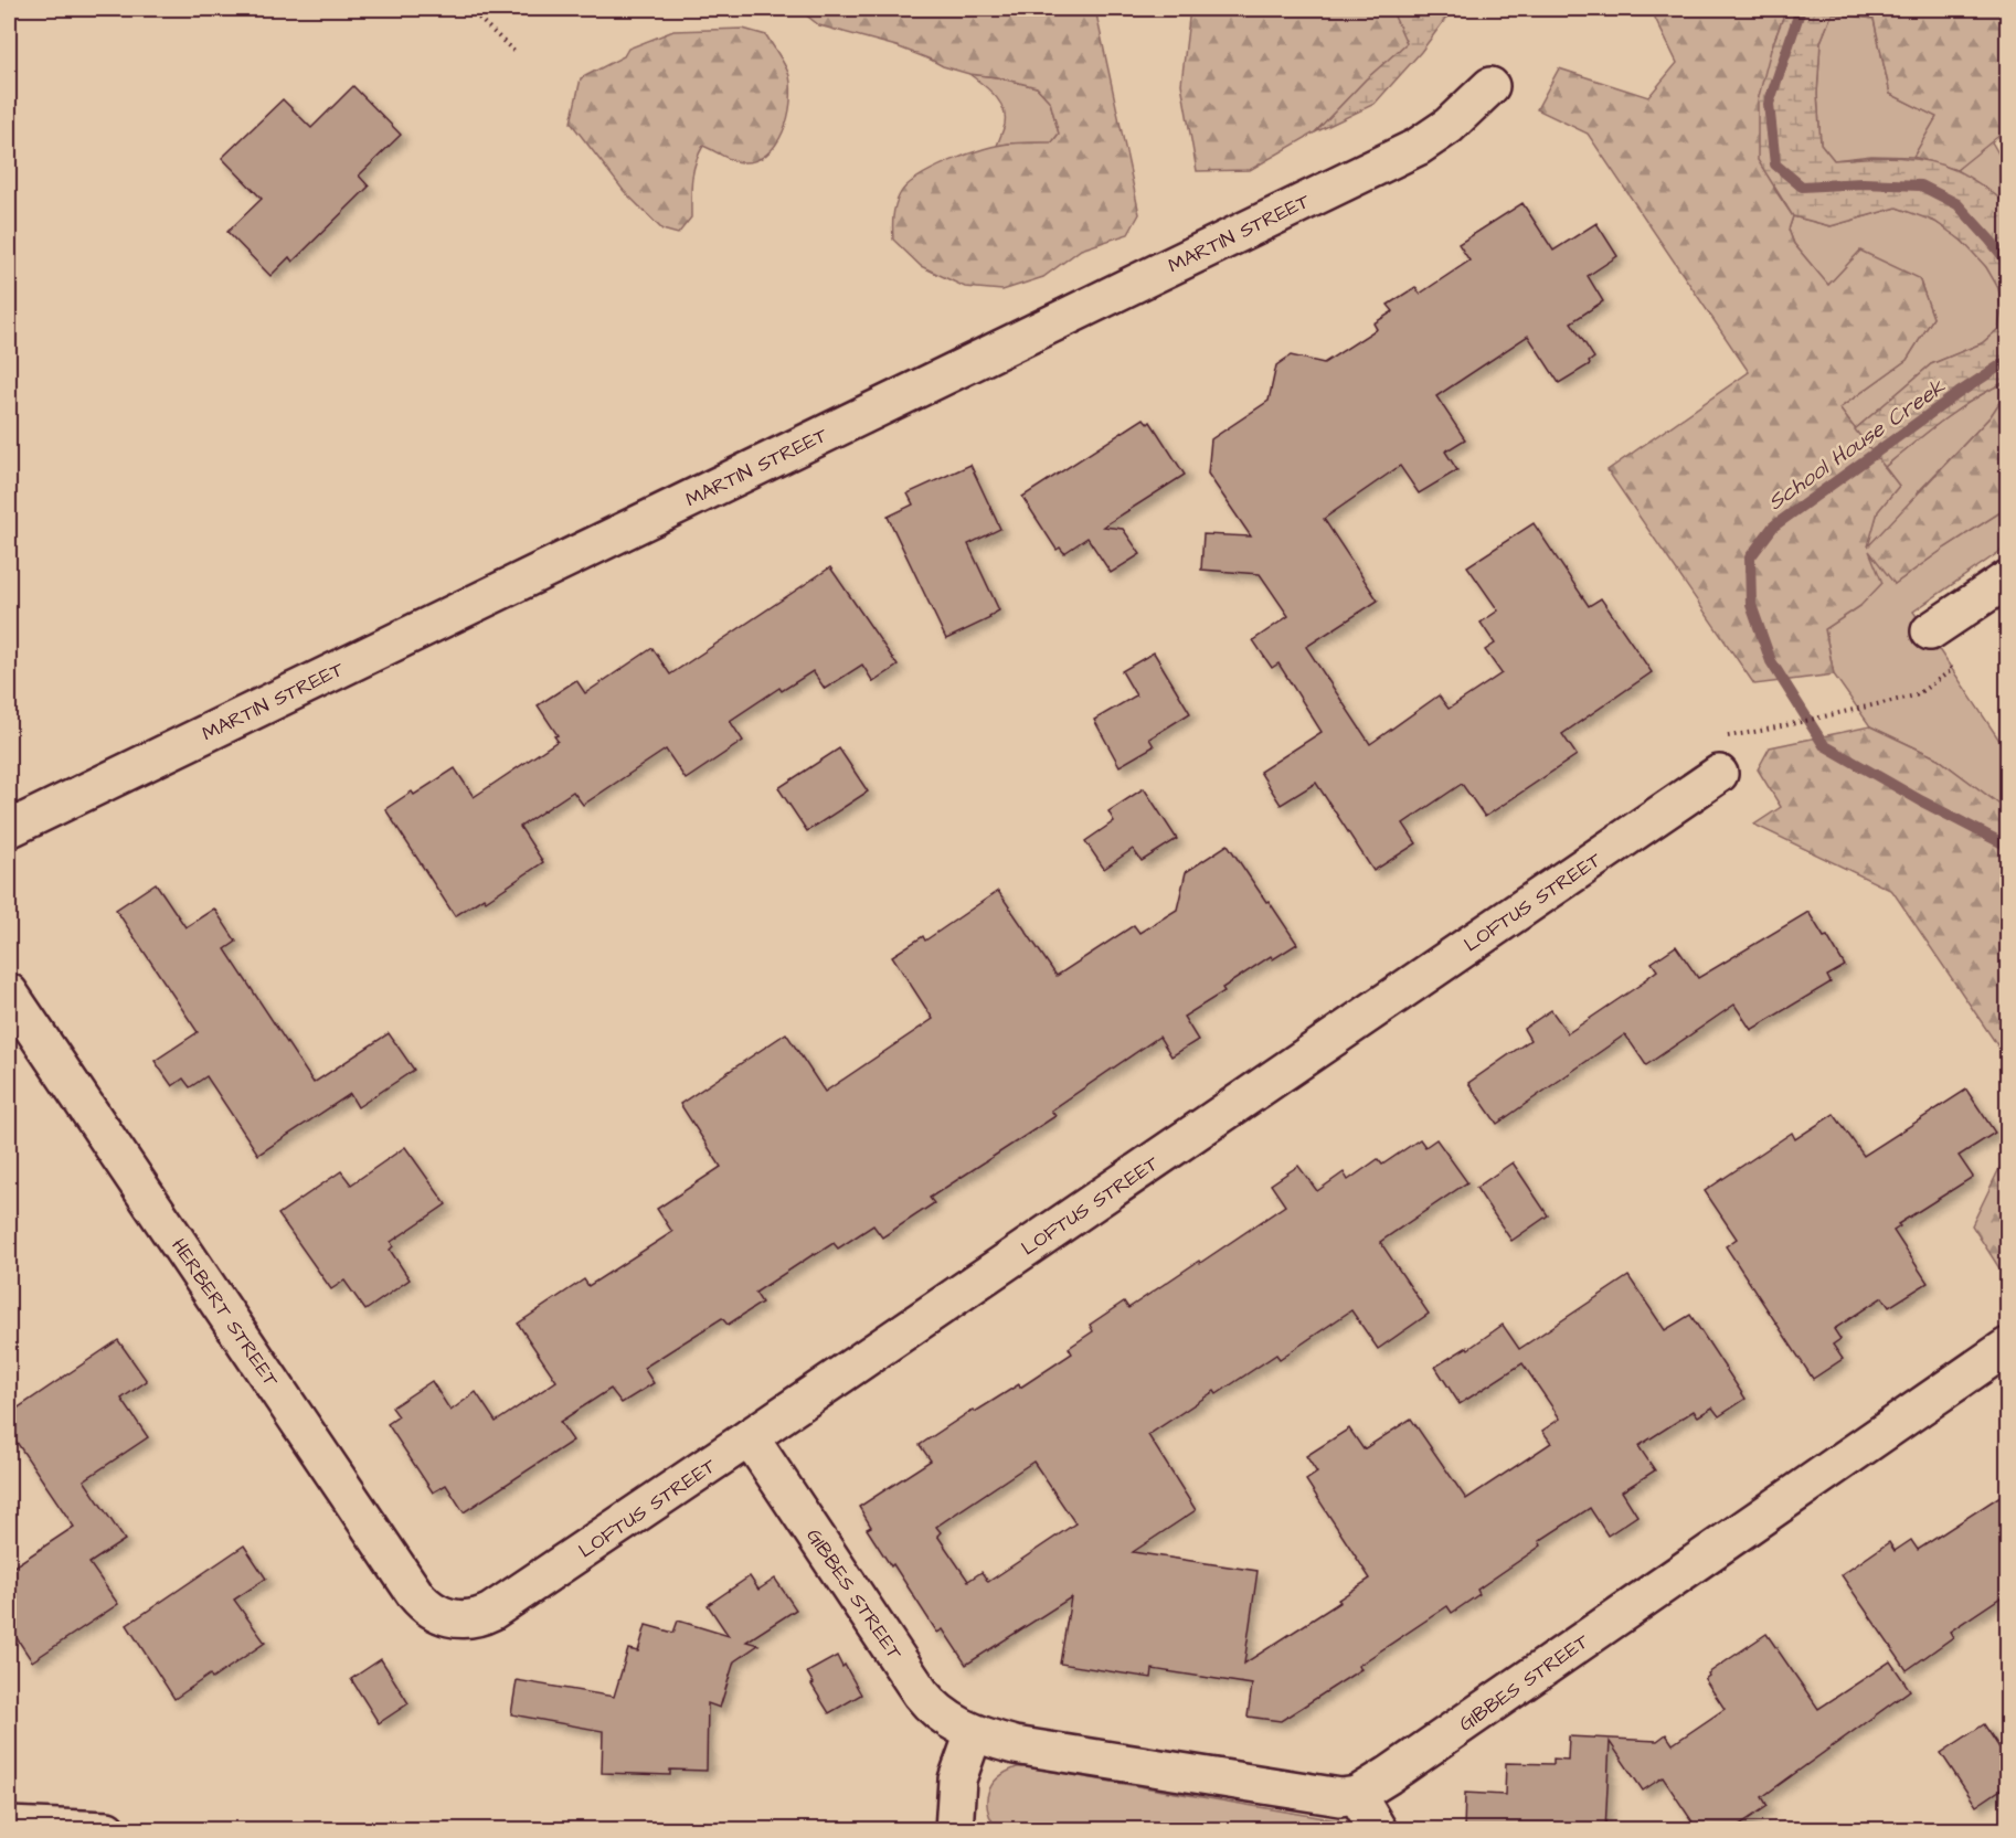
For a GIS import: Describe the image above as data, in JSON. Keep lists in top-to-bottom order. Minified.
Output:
{"streets":{"street":["MARTIN STREET","LOFTUS STREET","HERBERT STREET","GIBBES STREET"]},"crossings":[["LOFTUS STREET","HERBERT STREET"],["LOFTUS STREET","GIBBES STREET"]],"water":["School House Creek"]}
